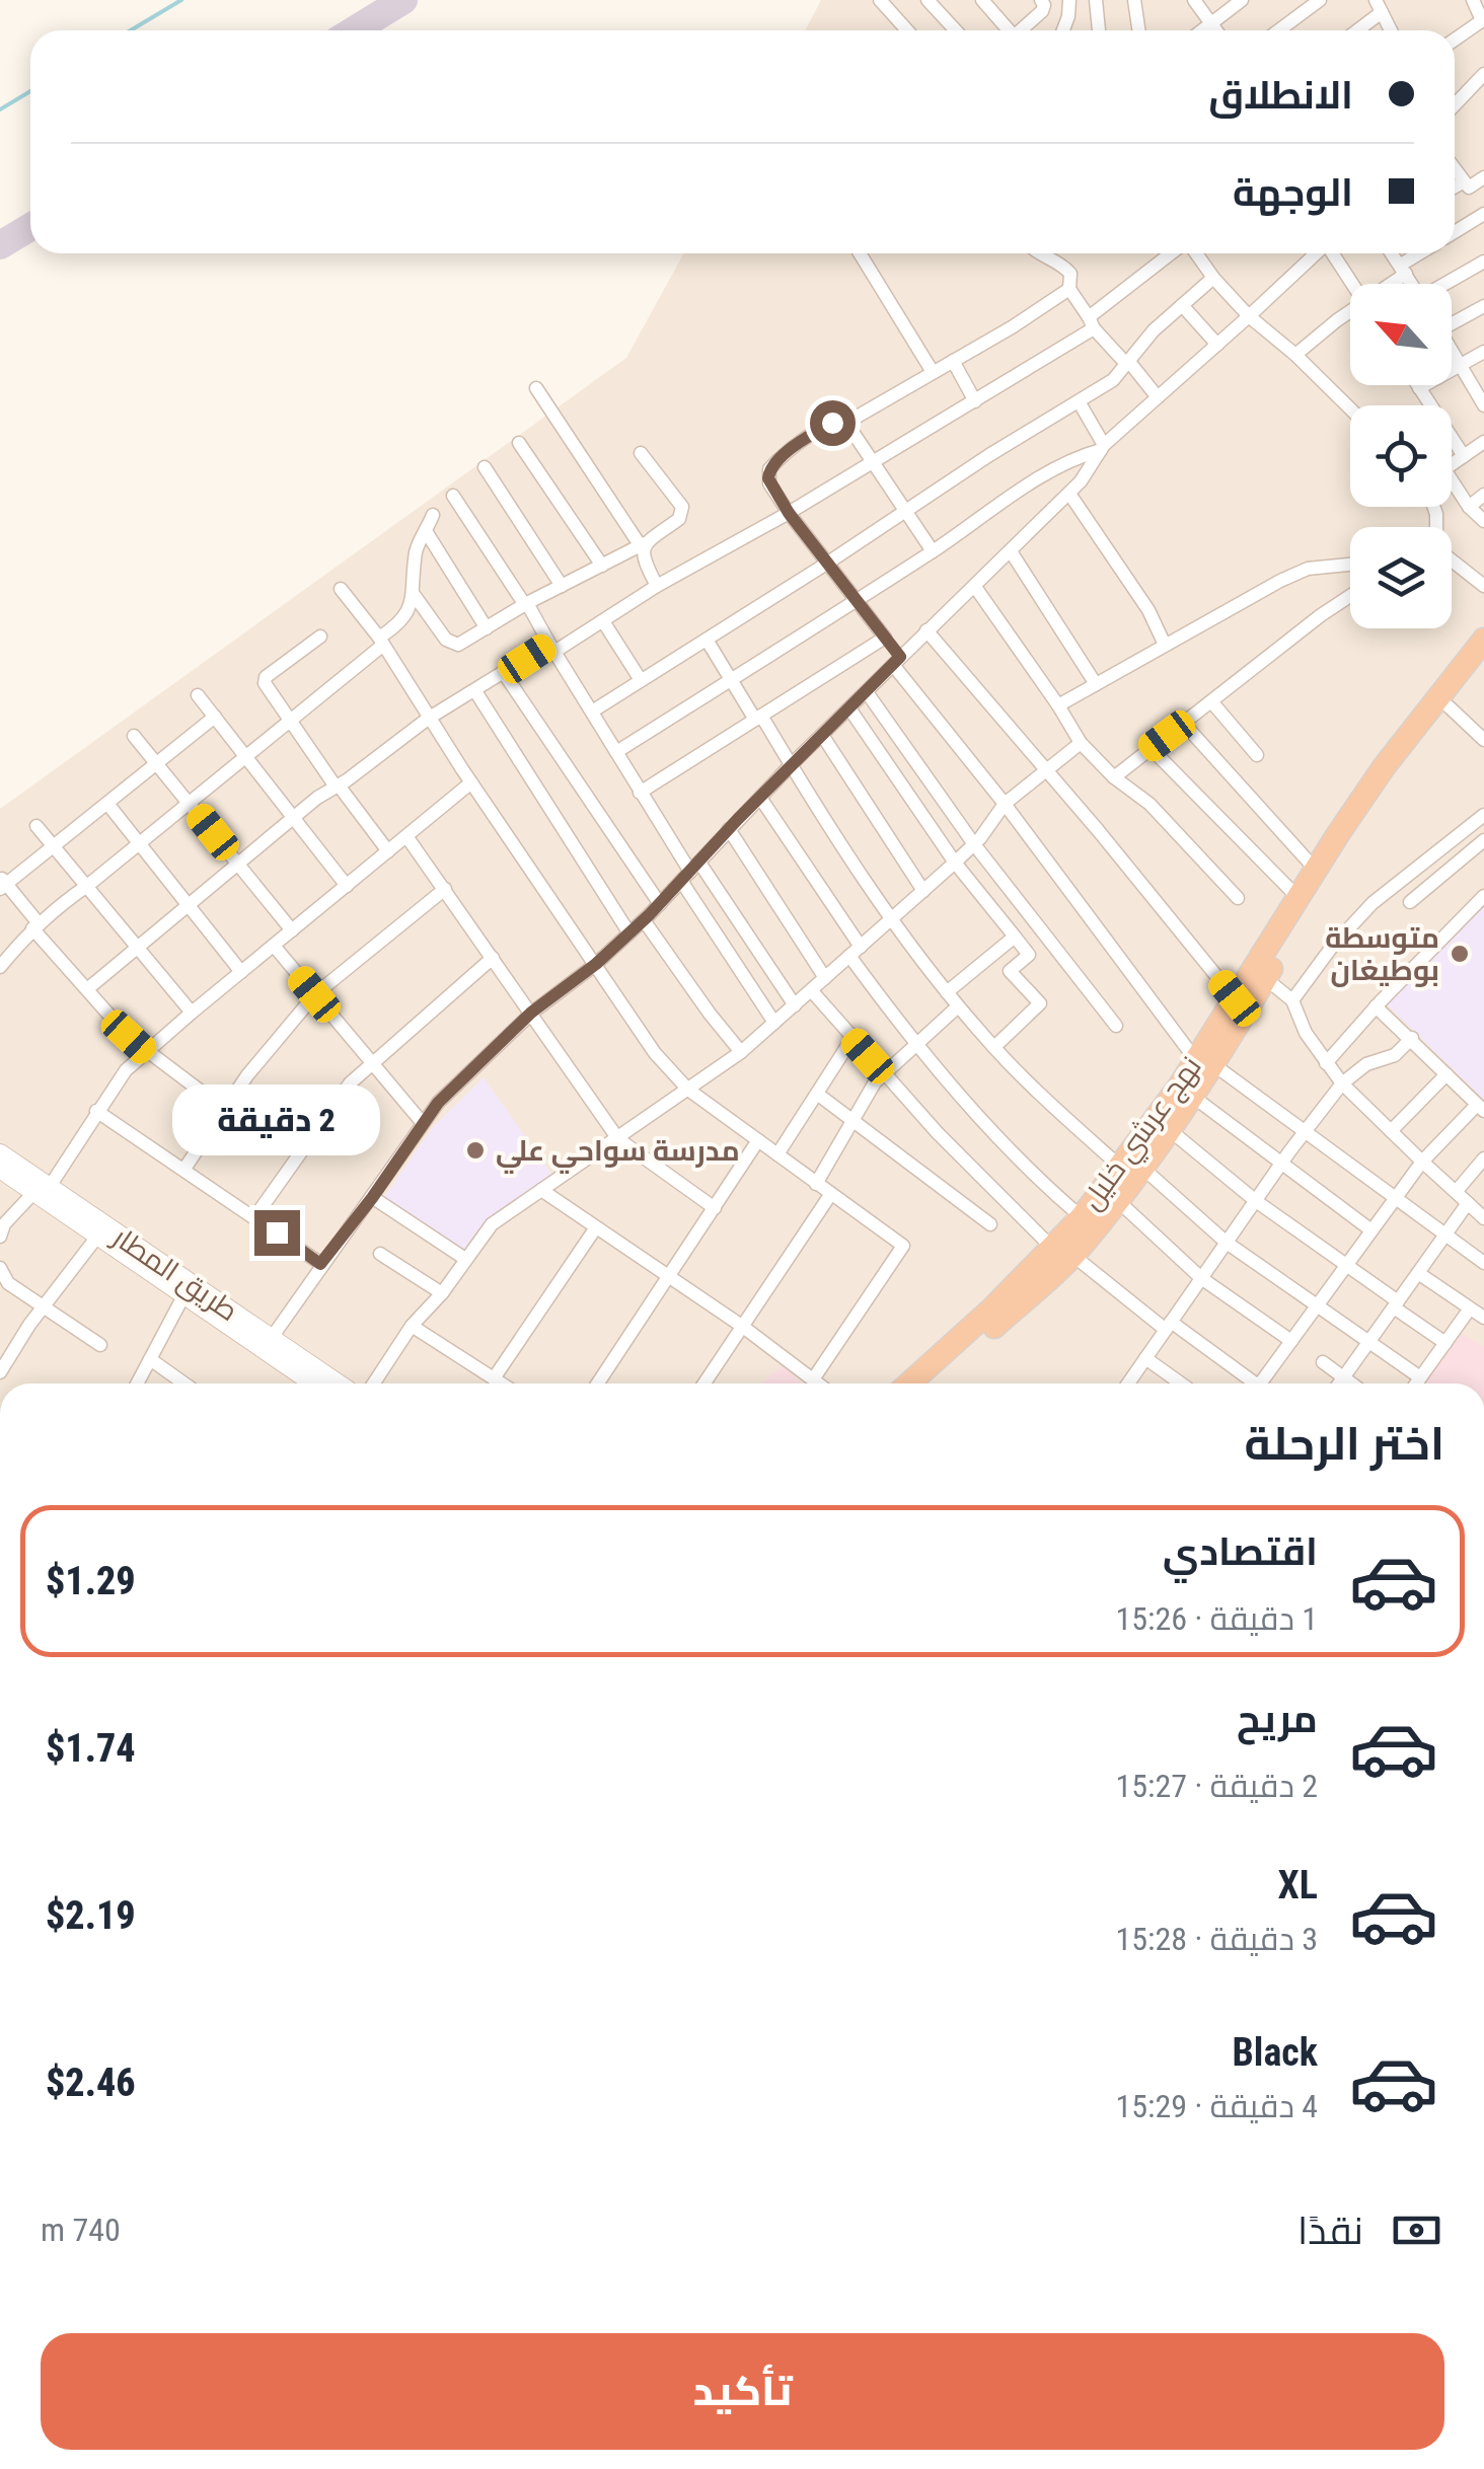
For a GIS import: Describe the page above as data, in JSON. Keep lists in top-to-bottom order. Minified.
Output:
{"streets":{"highway":["نهج عرشي خليل"],"main road":["طريق المطار"]},"places":["متوسطة بوطيغان","مدرسة سواحي علي"],"north":"top left","page":{"banner":["الانطلاق","الوجهة"],"bubble":"2 دقيقة","heading":"اختر الرحلة","list":[{"name":"اقتصادي","note":"1 دقيقة · 15:26","value":"$1.29"},{"name":"مريح","note":"2 دقيقة · 15:27","value":"$1.74"},{"name":"XL","note":"3 دقيقة · 15:28","value":"$2.19"},{"name":"Black","note":"4 دقيقة · 15:29","value":"$2.46"}],"pay":["نقدًا","740 m"],"buttons":"تأكيد"}}
